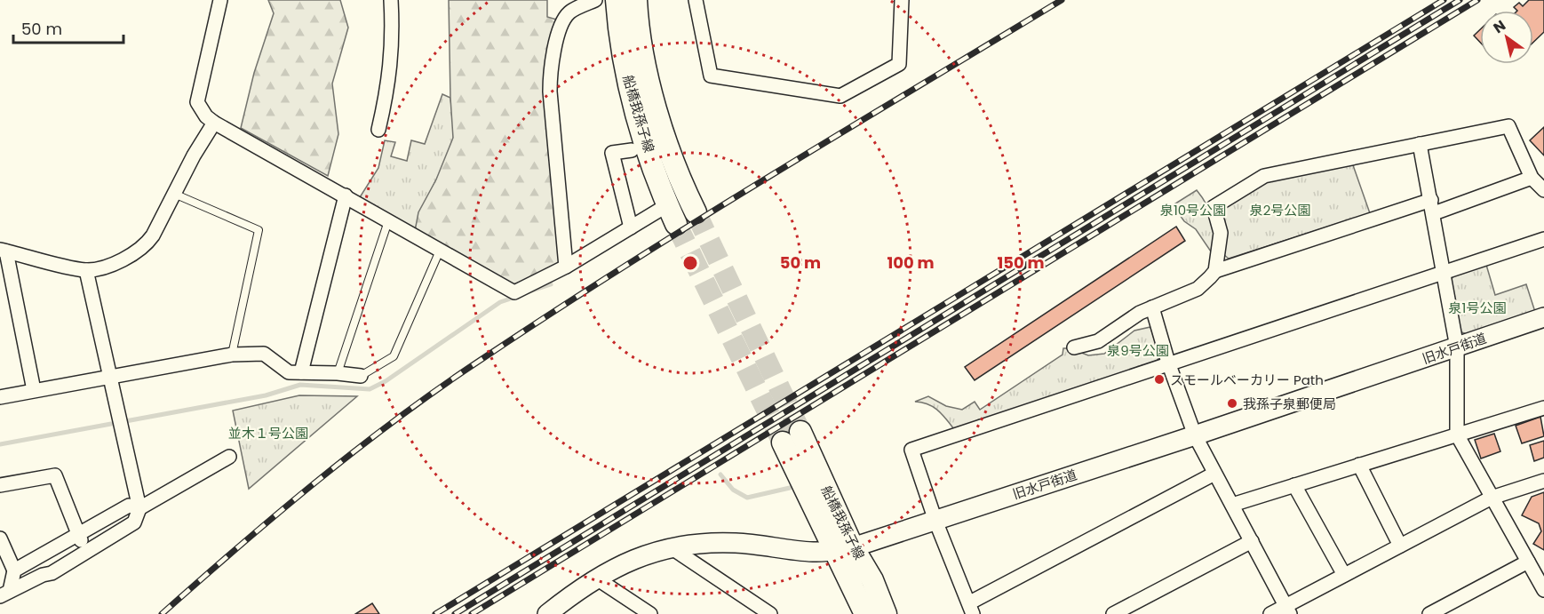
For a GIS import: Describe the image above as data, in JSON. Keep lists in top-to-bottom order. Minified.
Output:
{"streets":{"main road":["船橋我孫子線"],"street":["旧水戸街道"]},"crossings":[["船橋我孫子線","旧水戸街道"]],"parks":["泉10号公園","泉2号公園","泉1号公園","泉9号公園","並木１号公園"],"places":["スモールベーカリー Path","我孫子泉郵便局"],"scale_bar":"50 m","north":"top left","rings":["50 m","100 m","150 m"]}
